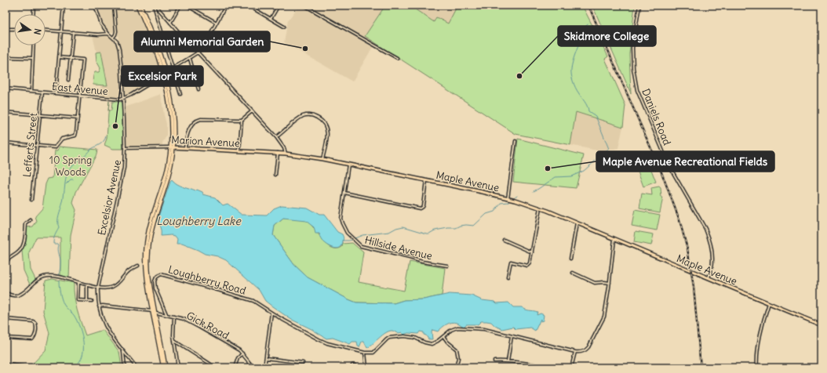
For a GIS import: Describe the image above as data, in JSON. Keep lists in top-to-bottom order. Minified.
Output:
{"streets":{"main road":["Marion Avenue","Maple Avenue"],"street":["East Avenue","Daniels Road","Lefferts Street","Excelsior Avenue","Hillside Avenue","Loughberry Road","Gick Road"]},"crossings":[["East Avenue","Lefferts Street"],["East Avenue","Excelsior Avenue"],["Daniels Road","Maple Avenue"],["Marion Avenue","Maple Avenue"],["Marion Avenue","Excelsior Avenue"],["Maple Avenue","Hillside Avenue"],["Excelsior Avenue","Gick Road"],["Loughberry Road","Gick Road"]],"water":["Loughberry Lake"],"parks":["10 Spring Woods"],"places":["Alumni Memorial Garden","Skidmore College","Excelsior Park","Maple Avenue Recreational Fields"],"north":"right"}
